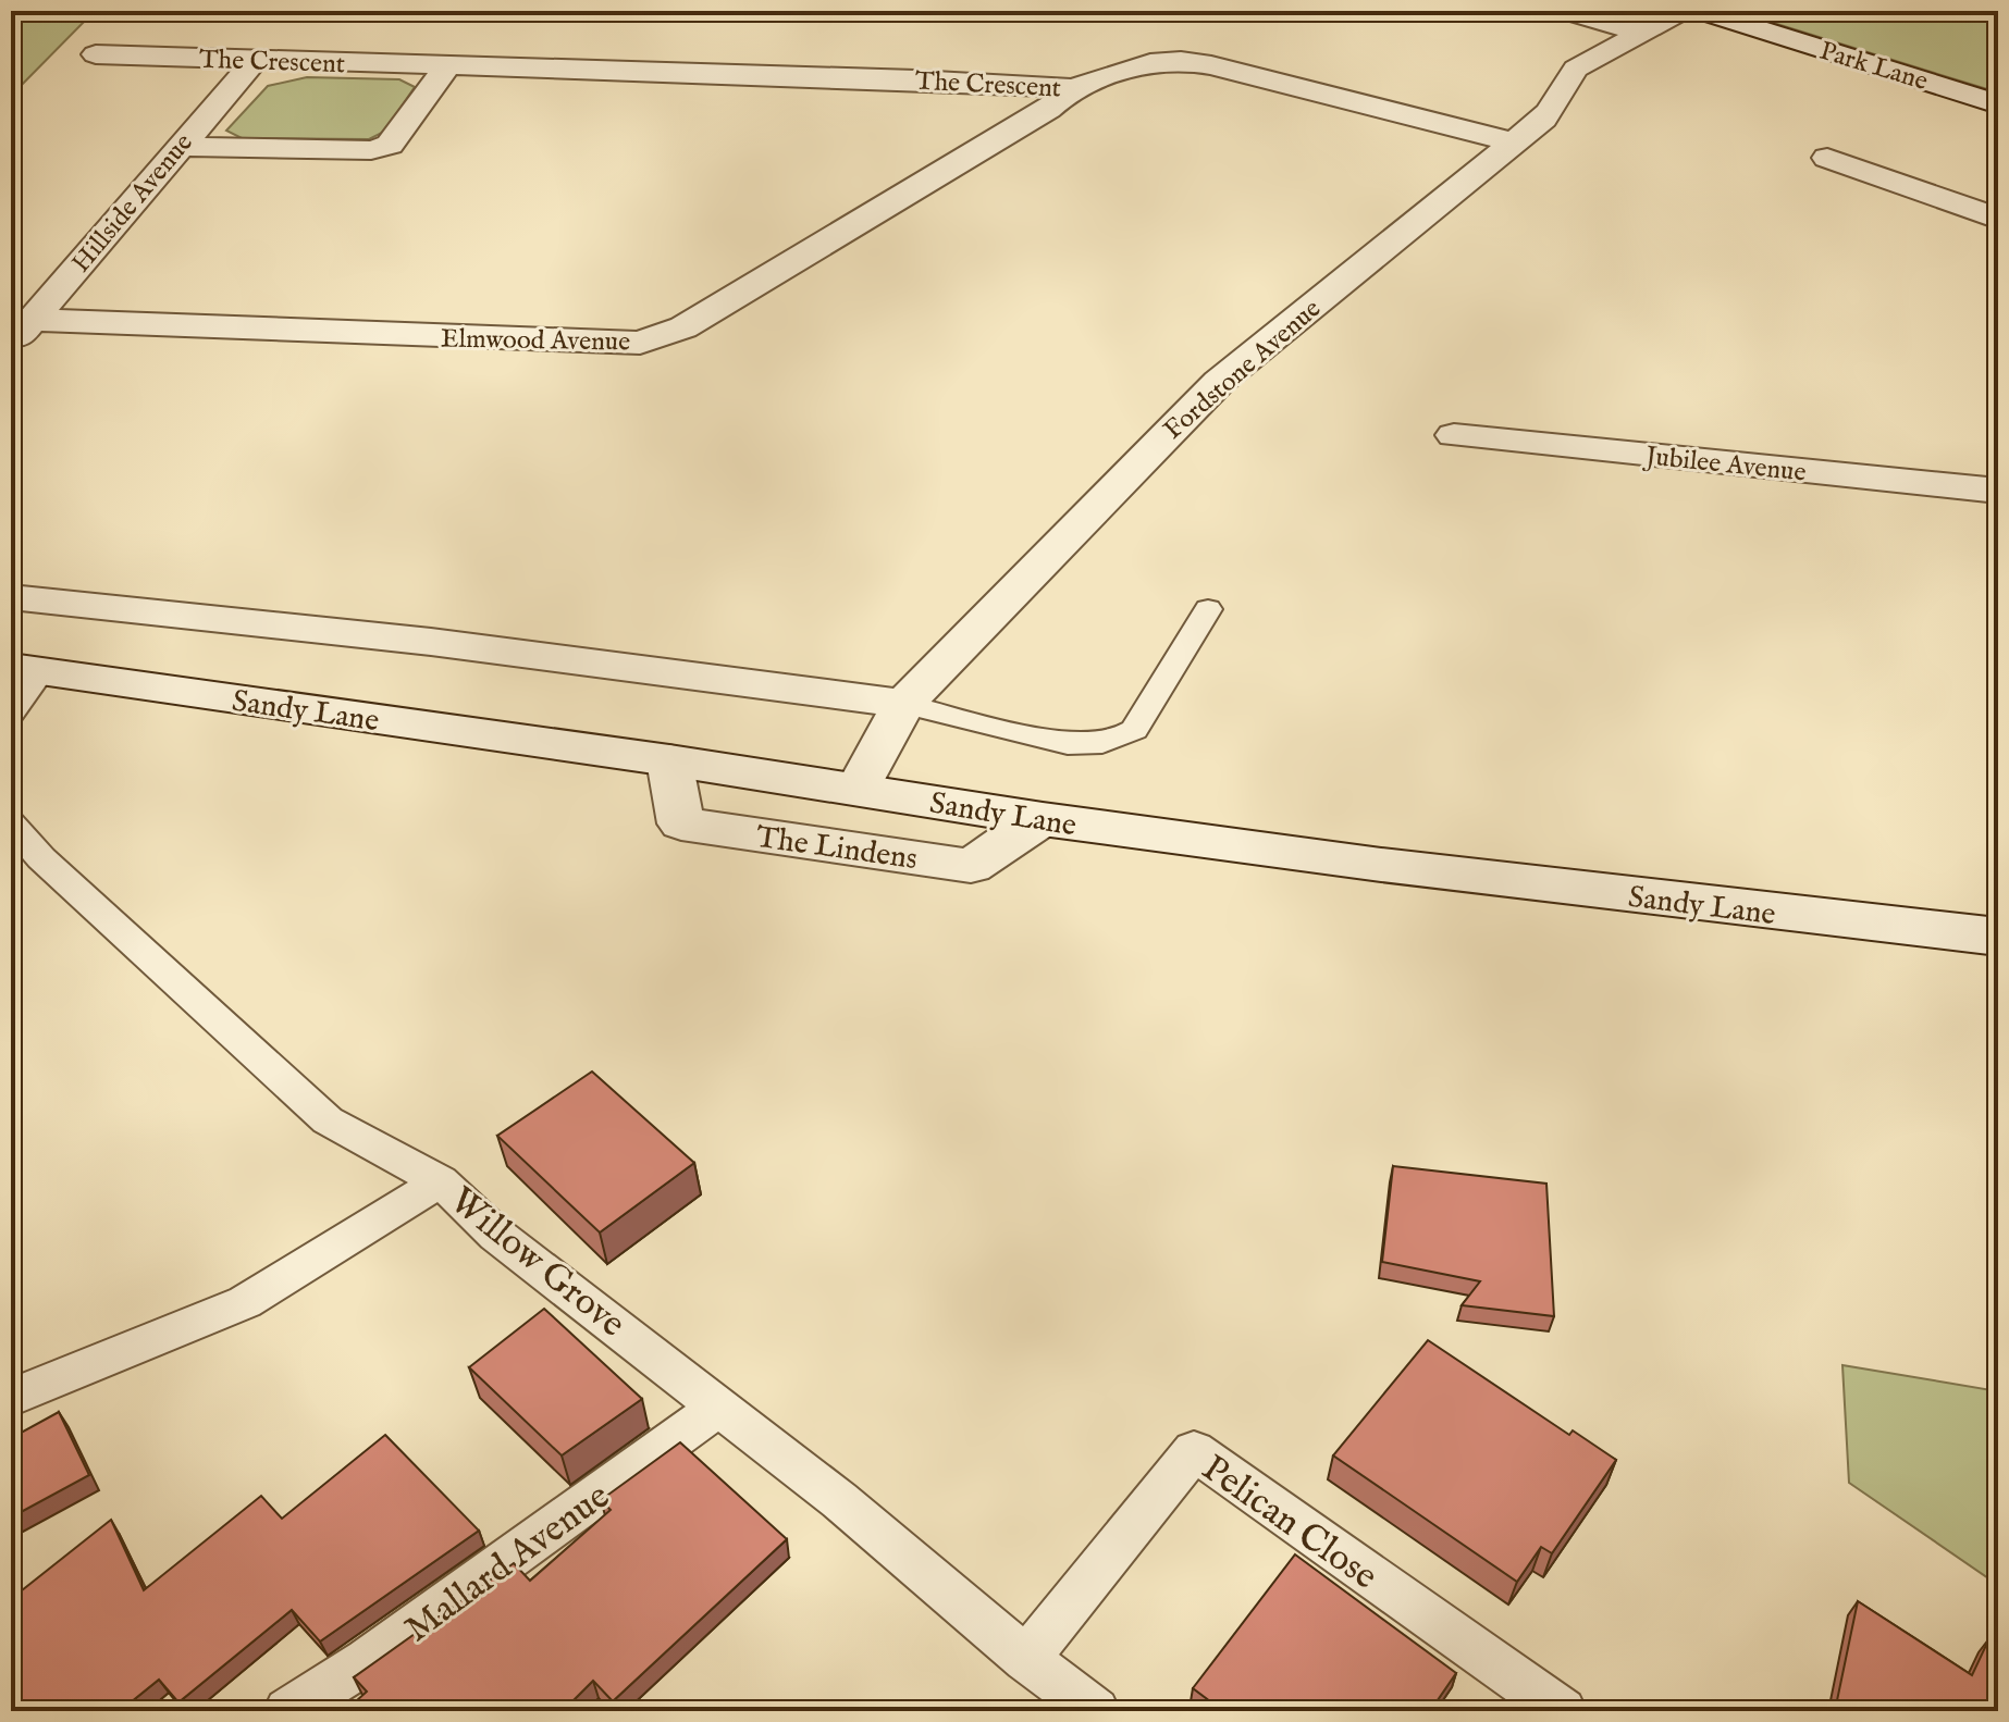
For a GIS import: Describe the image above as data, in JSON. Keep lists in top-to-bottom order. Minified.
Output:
{"streets":{"street":["The Crescent","Park Lane","Hillside Avenue","Elmwood Avenue","Fordstone Avenue","Jubilee Avenue","Sandy Lane","The Lindens"],"lane":["Willow Grove","Pelican Close","Mallard Avenue"]},"crossings":[["The Crescent","Hillside Avenue"],["The Crescent","Elmwood Avenue"],["The Crescent","Fordstone Avenue"],["Hillside Avenue","Elmwood Avenue"],["Fordstone Avenue","Sandy Lane"],["Sandy Lane","The Lindens"],["Willow Grove","Pelican Close"],["Willow Grove","Mallard Avenue"]]}
